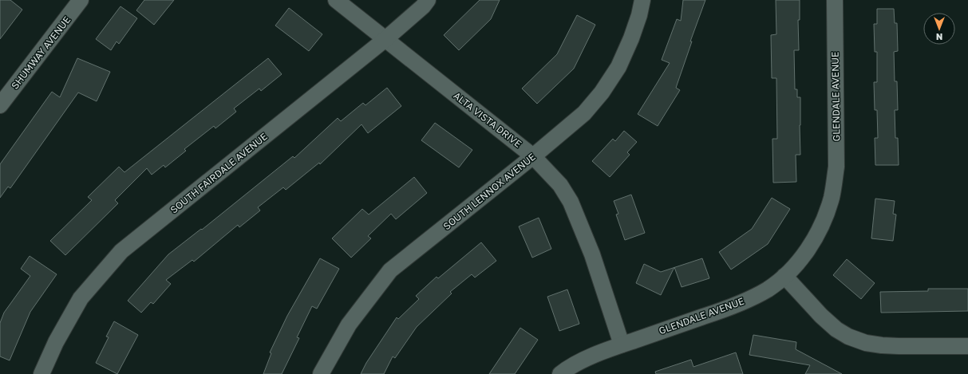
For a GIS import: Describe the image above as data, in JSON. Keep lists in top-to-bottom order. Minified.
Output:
{"streets":{"street":["SHUMWAY AVENUE","GLENDALE AVENUE","ALTA VISTA DRIVE","SOUTH FAIRDALE AVENUE","SOUTH LENNOX AVENUE"]},"crossings":[["GLENDALE AVENUE","ALTA VISTA DRIVE"],["ALTA VISTA DRIVE","SOUTH FAIRDALE AVENUE"],["ALTA VISTA DRIVE","SOUTH LENNOX AVENUE"]],"north":"bottom"}
